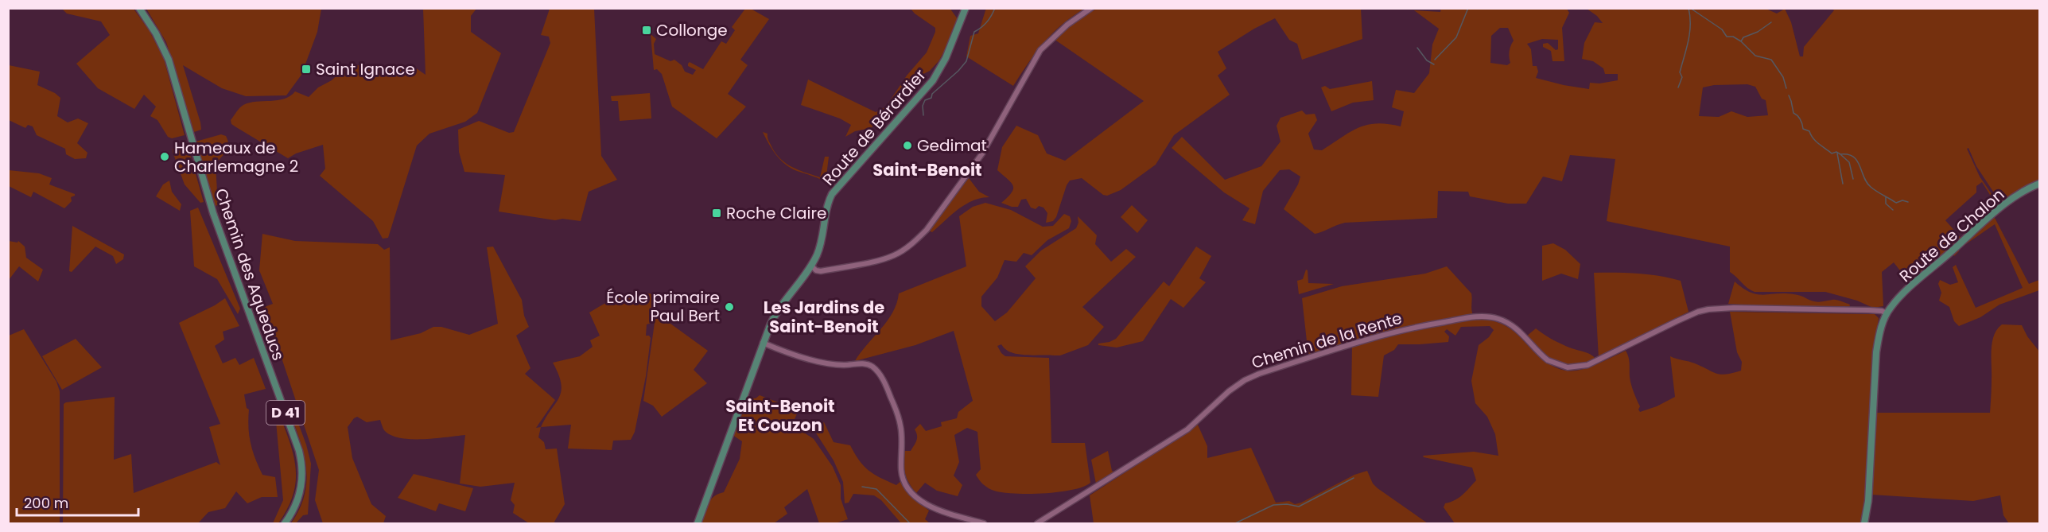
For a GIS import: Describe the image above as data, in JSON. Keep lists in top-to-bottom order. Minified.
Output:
{"streets":{"main road":["Route de Bérardier","Route de Chalon","Chemin des Aqueducs","D 41"],"street":["Chemin de la Rente"]},"crossings":[["Route de Chalon","Chemin de la Rente"]],"districts":["Saint-Benoit","Les Jardins de Saint-Benoit","Saint-Benoit Et Couzon"],"places":{"transit":["Collonge","Saint Ignace","Roche Claire"],"other":["Gedimat","Hameaux de Charlemagne 2","École primaire Paul Bert"]},"scale_bar":"200 m"}
